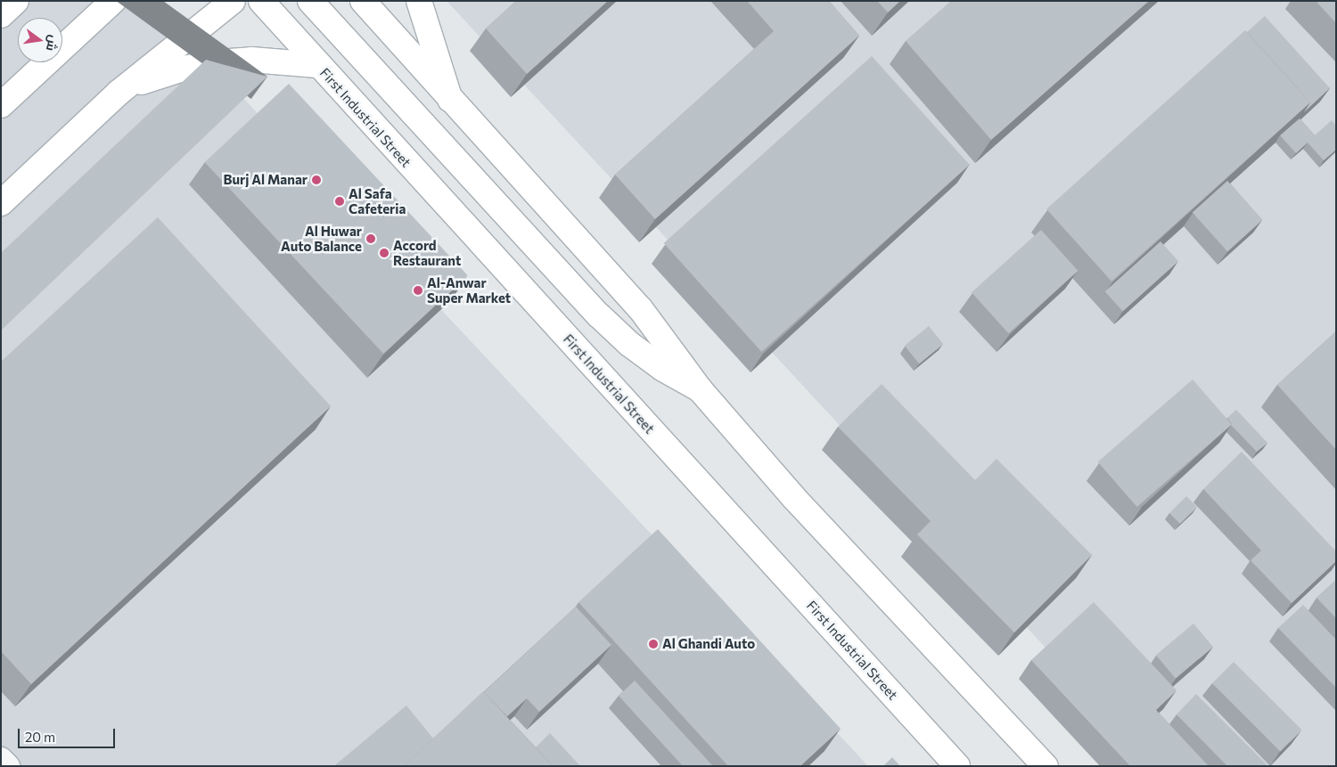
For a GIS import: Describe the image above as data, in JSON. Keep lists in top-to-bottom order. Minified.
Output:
{"streets":{"main road":["First Industrial Street"]},"places":["Burj Al Manar","Al Safa Cafeteria","Al Huwar Auto Balance","Accord Restaurant","Al-Anwar Super Market","Al Ghandi Auto"],"scale_bar":"20 m","north":"right"}
